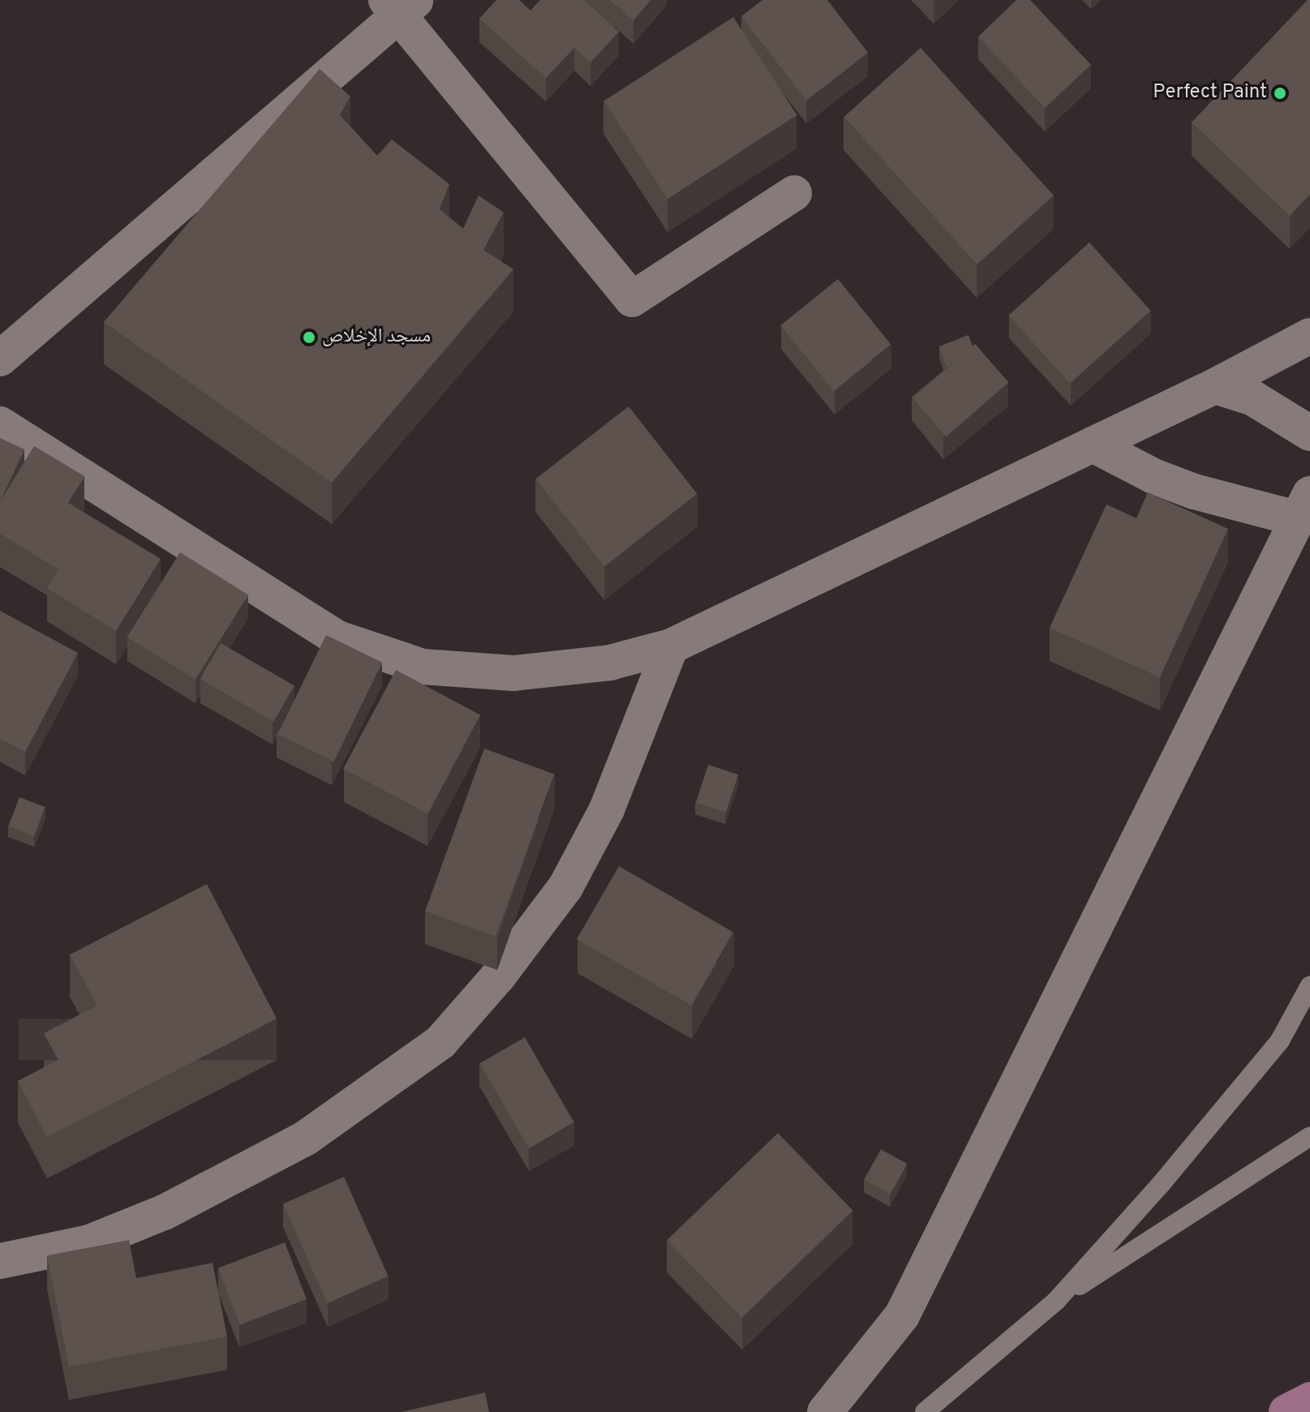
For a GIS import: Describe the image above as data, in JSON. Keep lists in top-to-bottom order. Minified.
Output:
{"places":["Perfect Paint","مسجد الإخلاص"]}
